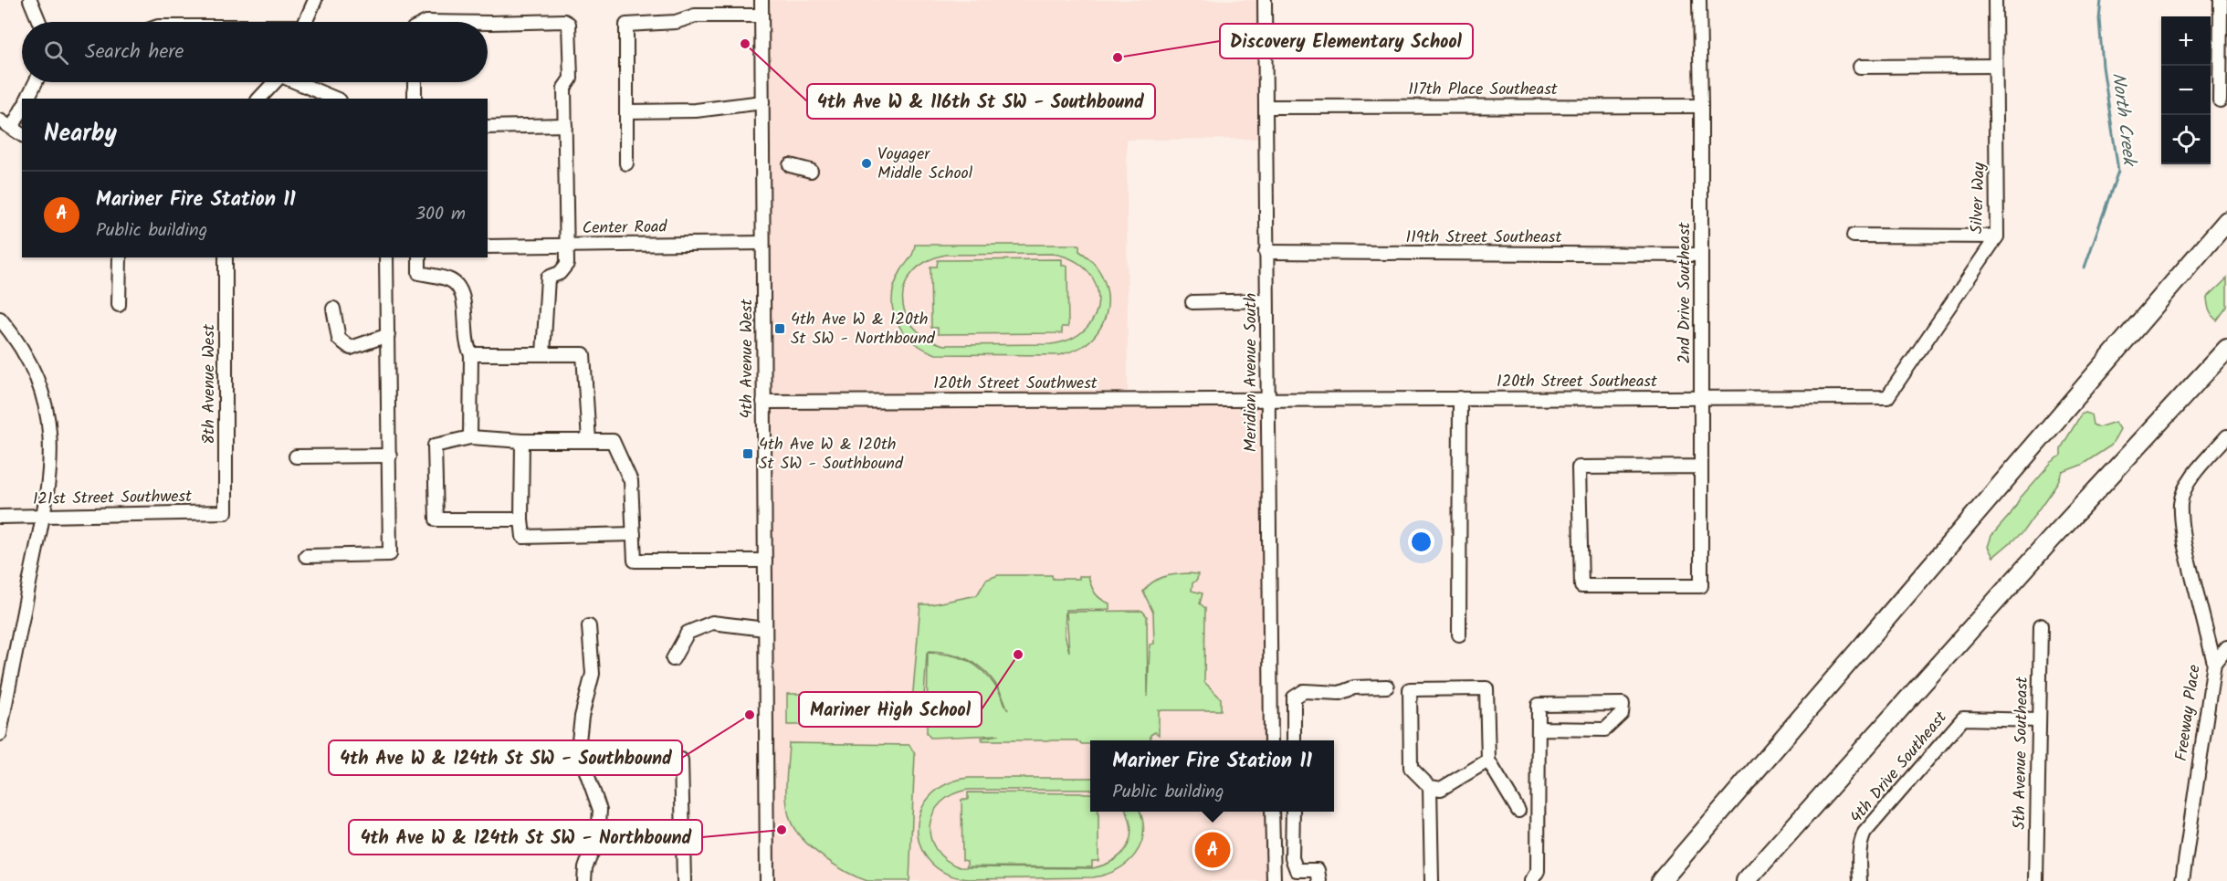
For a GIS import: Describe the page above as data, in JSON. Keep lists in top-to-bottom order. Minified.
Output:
{"streets":{"street":["117th Place Southeast","Silver Way","Center Road","119th Street Southeast","2nd Drive Southeast","4th Avenue West","Meridian Avenue South","120th Street Southeast","120th Street Southwest","8th Avenue West","121st Street Southwest","Freeway Place","5th Avenue Southeast","4th Drive Southeast"]},"crossings":[["117th Place Southeast","2nd Drive Southeast"],["117th Place Southeast","Meridian Avenue South"],["Silver Way","120th Street Southeast"],["Center Road","4th Avenue West"],["119th Street Southeast","2nd Drive Southeast"],["119th Street Southeast","Meridian Avenue South"],["2nd Drive Southeast","120th Street Southeast"],["4th Avenue West","120th Street Southwest"],["Meridian Avenue South","120th Street Southeast"],["Meridian Avenue South","120th Street Southwest"],["120th Street Southeast","120th Street Southwest"],["8th Avenue West","121st Street Southwest"],["5th Avenue Southeast","4th Drive Southeast"]],"water":["North Creek"],"places":{"other":["4th Ave W & 116th St SW - Southbound","Discovery Elementary School","Voyager Middle School","Mariner High School","4th Ave W & 124th St SW - Southbound","4th Ave W & 124th St SW - Northbound"],"transit":["4th Ave W & 120th St SW - Northbound","4th Ave W & 120th St SW - Southbound"]},"page":{"map_buttons":["+","−"],"search":"Search here","heading":"Nearby","list":[{"mark":"A","name":"Mariner Fire Station 11","note":"Public building","value":"300 m"}],"popup":["Mariner Fire Station 11","Public building"],"pins":"A"}}
